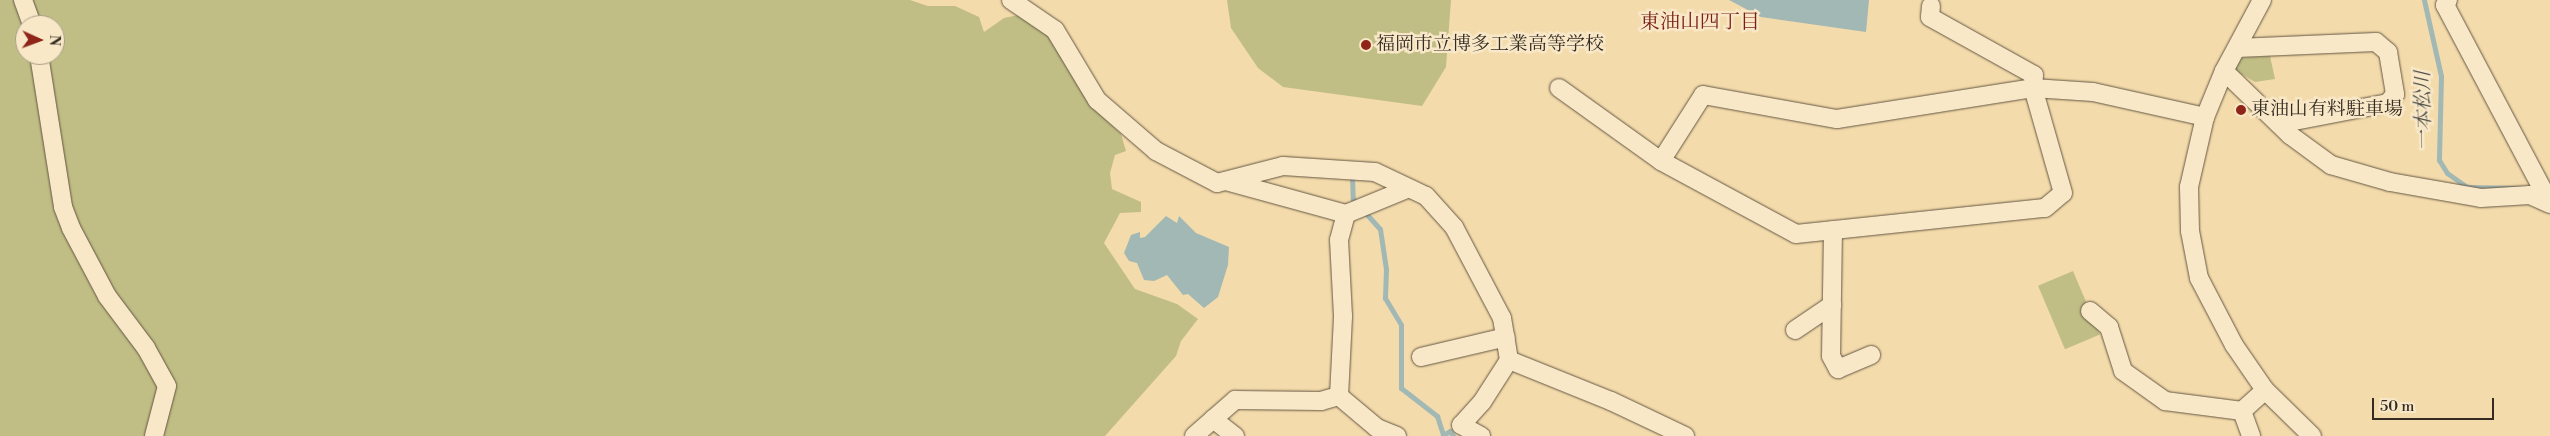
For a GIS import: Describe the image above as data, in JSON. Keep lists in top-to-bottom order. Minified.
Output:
{"districts":["東油山四丁目"],"water":["一本松川"],"places":["福岡市立博多工業高等学校","東油山有料駐車場"],"scale_bar":"50 m","north":"right"}
